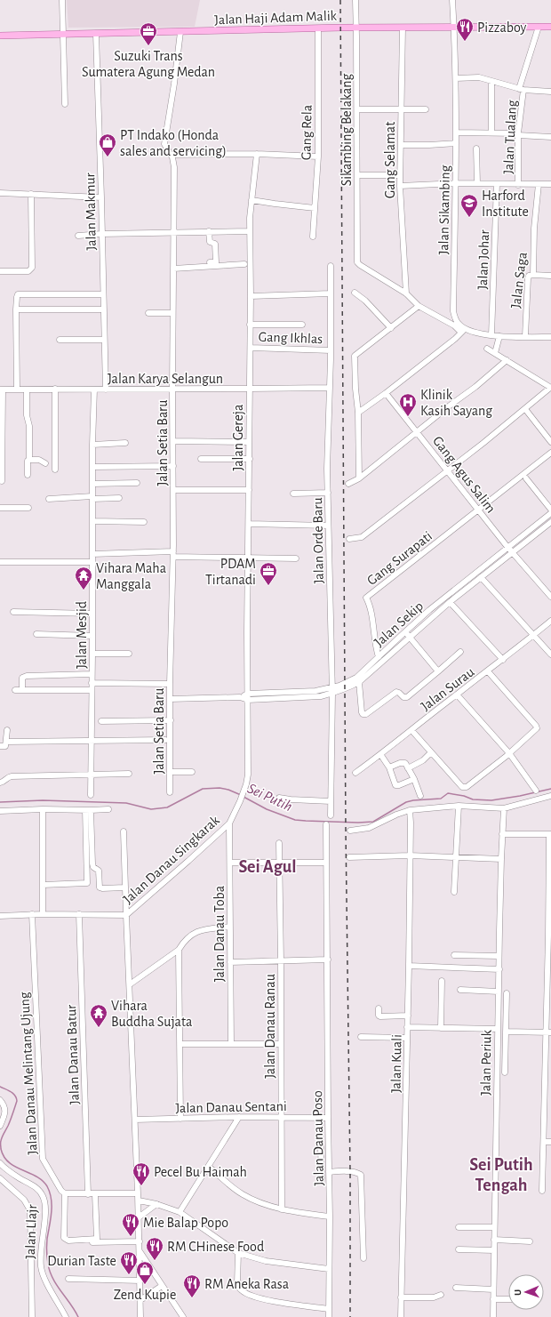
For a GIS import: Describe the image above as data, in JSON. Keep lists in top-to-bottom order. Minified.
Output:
{"streets":{"main road":["Jalan Haji Adam Malik"],"street":["Sikambing Belakang","Gang Rela","Jalan Tualang","Gang Selamat","Jalan Sikambing","Jalan Makmur","Jalan Johar","Jalan Saga","Gang Ikhlas","Jalan Karya Selangun","Jalan Gereja","Jalan Setia Baru","Gang Agus Salim","Jalan Orde Baru","Gang Surapati","Jalan Sekip","Jalan Mesjid","Jalan Surau","Jalan Danau Singkarak","Jalan Danau Toba","Jalan Danau Ranau","Jalan Danau Batur","Jalan Periuk","Jalan Kuali","Jalan Danau Melintang Ujung","Jalan Danau Sentani","Jalan Danau Poso","Jalan Llajr"]},"crossings":[["Jalan Haji Adam Malik","Sikambing Belakang"],["Jalan Haji Adam Malik","Gang Rela"],["Jalan Haji Adam Malik","Jalan Tualang"],["Jalan Haji Adam Malik","Gang Selamat"],["Jalan Haji Adam Malik","Jalan Sikambing"],["Jalan Haji Adam Malik","Jalan Makmur"],["Jalan Haji Adam Malik","Jalan Setia Baru"],["Sikambing Belakang","Gang Selamat"],["Jalan Makmur","Jalan Karya Selangun"],["Gang Ikhlas","Jalan Gereja"],["Gang Ikhlas","Jalan Orde Baru"],["Jalan Karya Selangun","Jalan Gereja"],["Jalan Karya Selangun","Jalan Setia Baru"],["Jalan Karya Selangun","Jalan Orde Baru"],["Jalan Karya Selangun","Jalan Mesjid"],["Jalan Gereja","Jalan Sekip"],["Jalan Gereja","Jalan Danau Singkarak"],["Jalan Setia Baru","Jalan Sekip"],["Gang Agus Salim","Gang Surapati"],["Gang Agus Salim","Jalan Sekip"],["Jalan Orde Baru","Jalan Sekip"],["Gang Surapati","Jalan Sekip"],["Jalan Sekip","Jalan Danau Singkarak"],["Jalan Danau Singkarak","Jalan Danau Toba"],["Jalan Danau Singkarak","Jalan Danau Sentani"],["Jalan Danau Ranau","Jalan Danau Sentani"],["Jalan Danau Sentani","Jalan Danau Poso"]],"districts":["Sei Agul","Sei Putih Tengah"],"water":["Sei Putih"],"places":{"restaurant":["Pizzaboy","Pecel Bu Haimah","Mie Balap Popo","RM CHinese Food","Durian Taste","RM Aneka Rasa"],"office":["Suzuki Trans Sumatera Agung Medan","PDAM Tirtanadi"],"shop":["PT Indako (Honda sales and servicing)","Zend Kupie"],"school or university":["Harford Institute"],"hospital":["Klinik Kasih Sayang"],"temple":["Vihara Maha Manggala","Vihara Buddha Sujata"]},"north":"left"}
